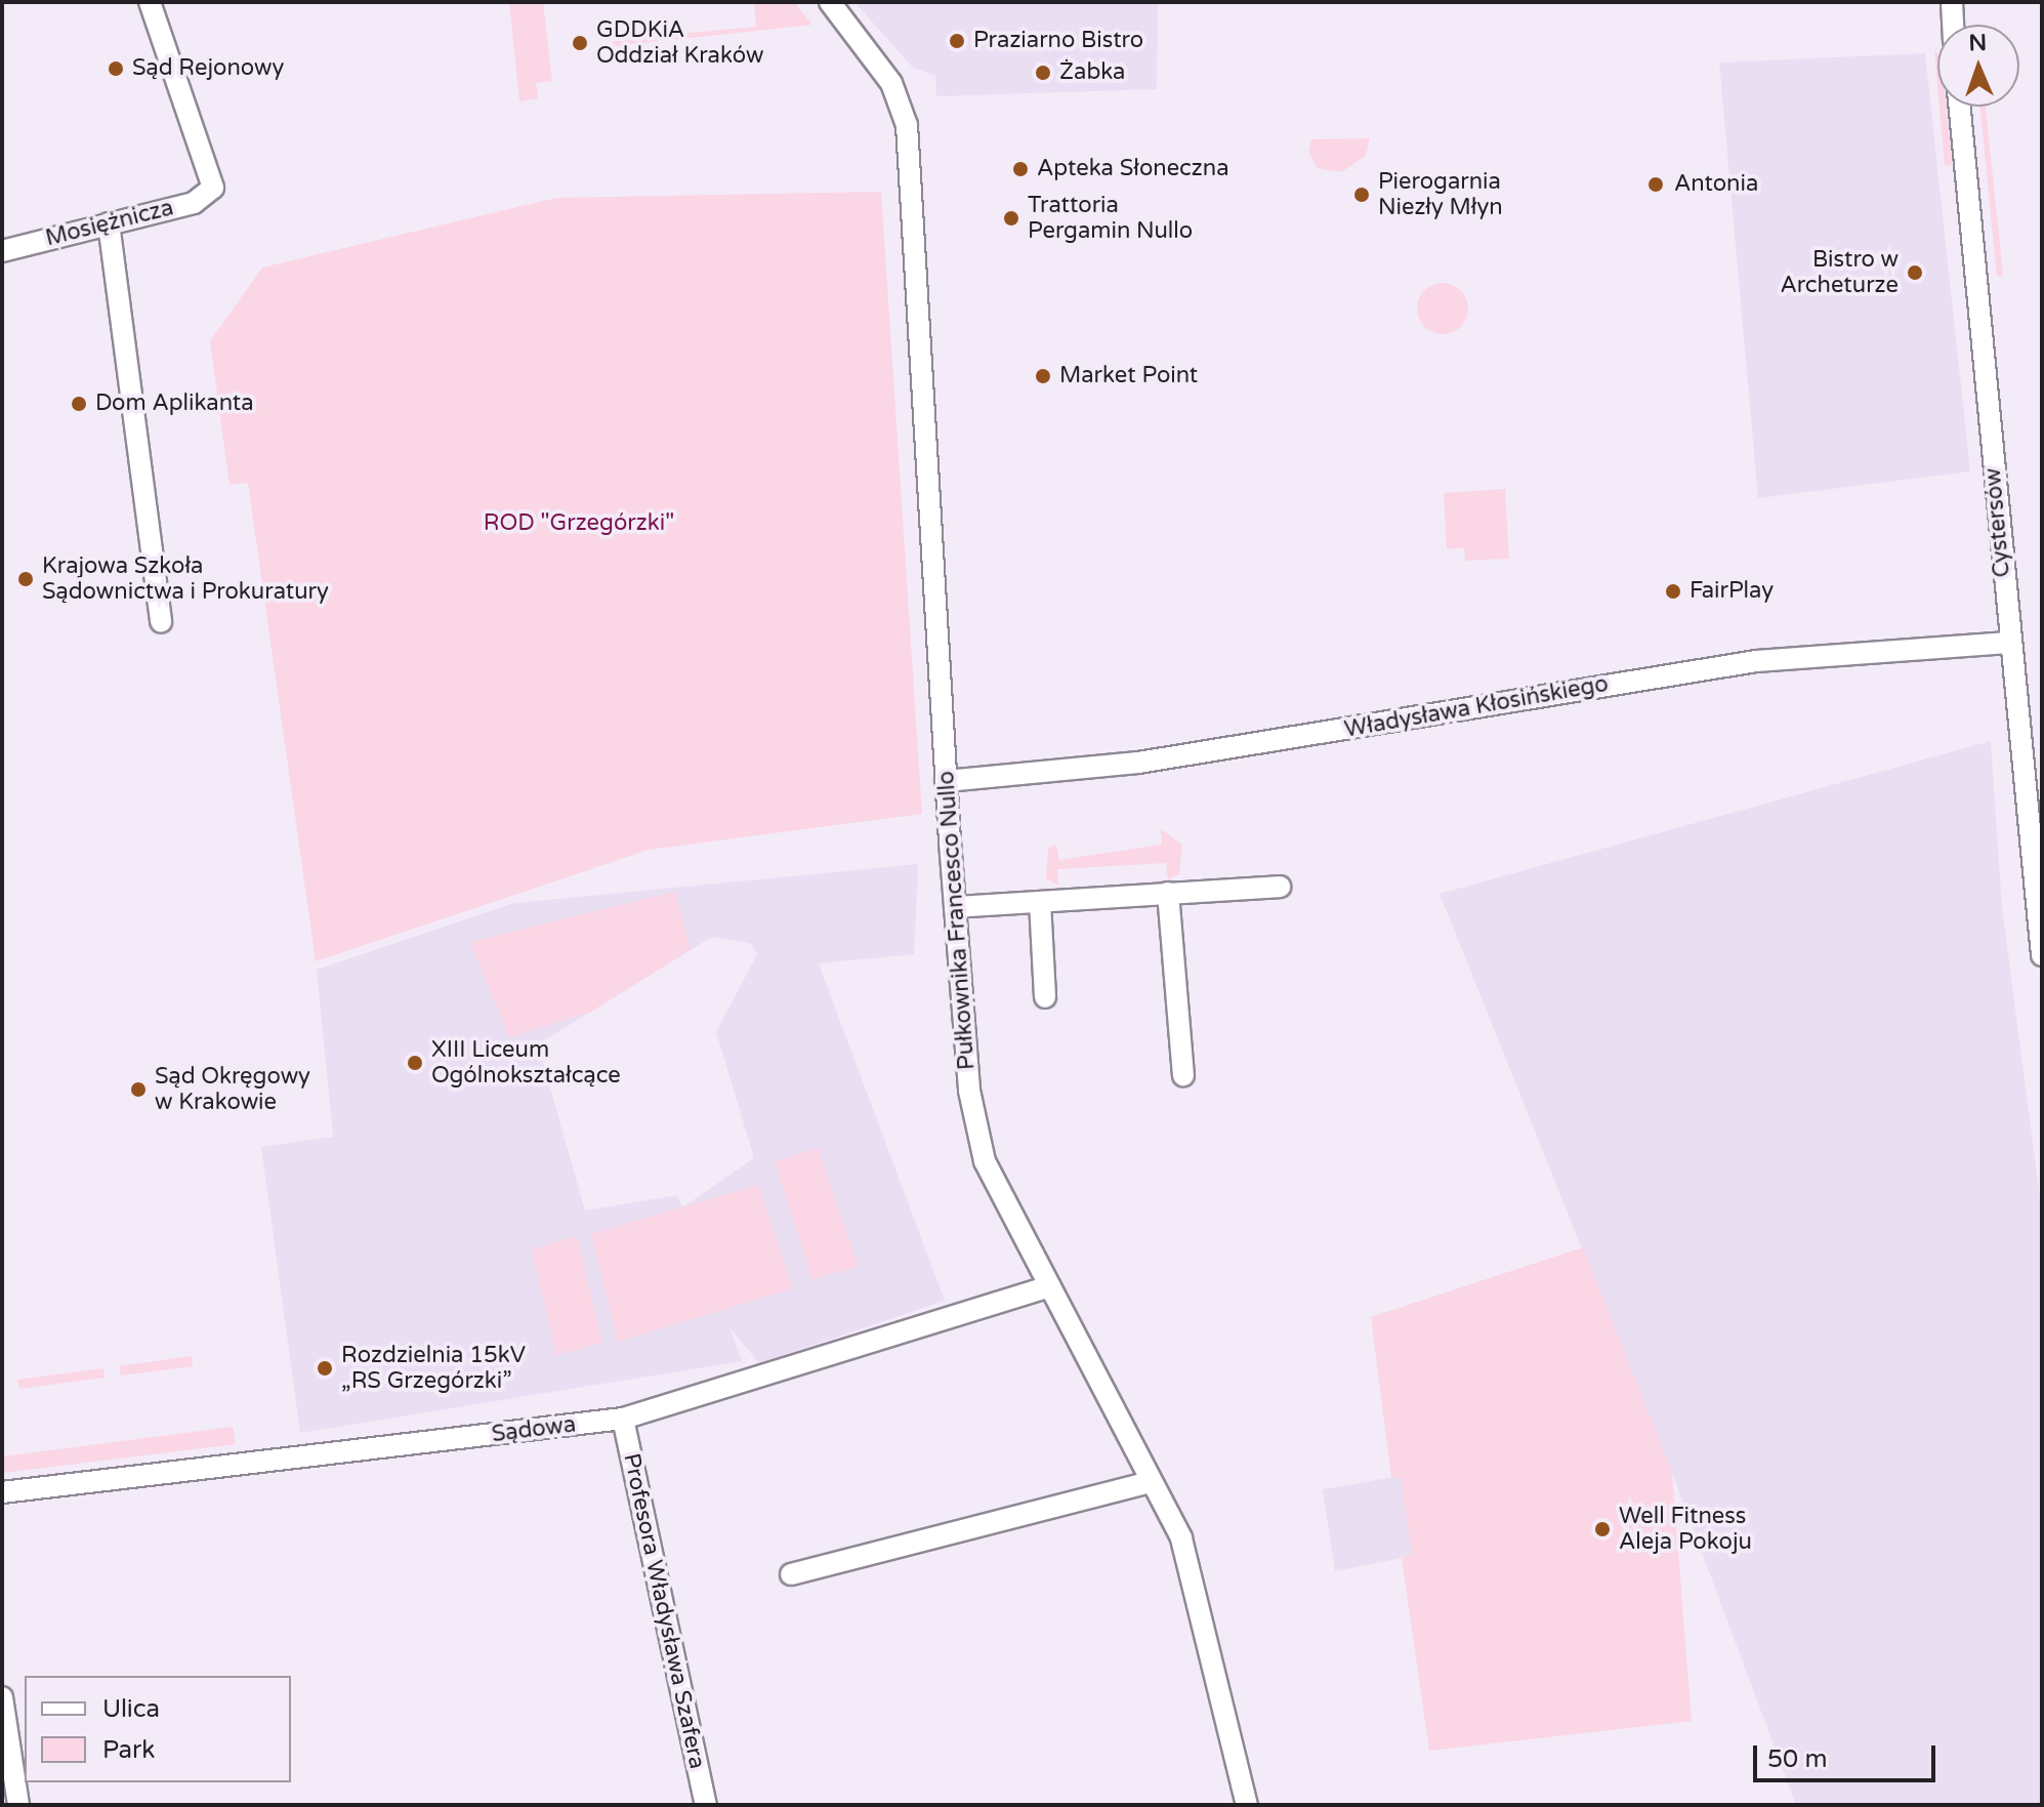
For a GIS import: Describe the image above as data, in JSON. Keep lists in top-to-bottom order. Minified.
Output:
{"streets":{"street":["Mosiężnicza","Cystersów","Władysława Kłosińskiego","Pułkownika Francesco Nullo","Sądowa","Profesora Władysława Szafera"]},"crossings":[["Cystersów","Władysława Kłosińskiego"],["Władysława Kłosińskiego","Pułkownika Francesco Nullo"],["Pułkownika Francesco Nullo","Sądowa"],["Sądowa","Profesora Władysława Szafera"]],"parks":["ROD \"Grzegórzki\""],"places":["Praziarno Bistro","GDDKiA Oddział Kraków","Sąd Rejonowy","Żabka","Apteka Słoneczna","Antonia","Pierogarnia Niezły Młyn","Trattoria Pergamin Nullo","Bistro w Archeturze","Market Point","Dom Aplikanta","Krajowa Szkoła Sądownictwa i Prokuratury","FairPlay","XIII Liceum Ogólnokształcące","Sąd Okręgowy w Krakowie","Rozdzielnia 15kV „RS Grzegórzki”","Well Fitness Aleja Pokoju"],"legend":["Ulica","Park"],"scale_bar":"50 m","north":"top"}
